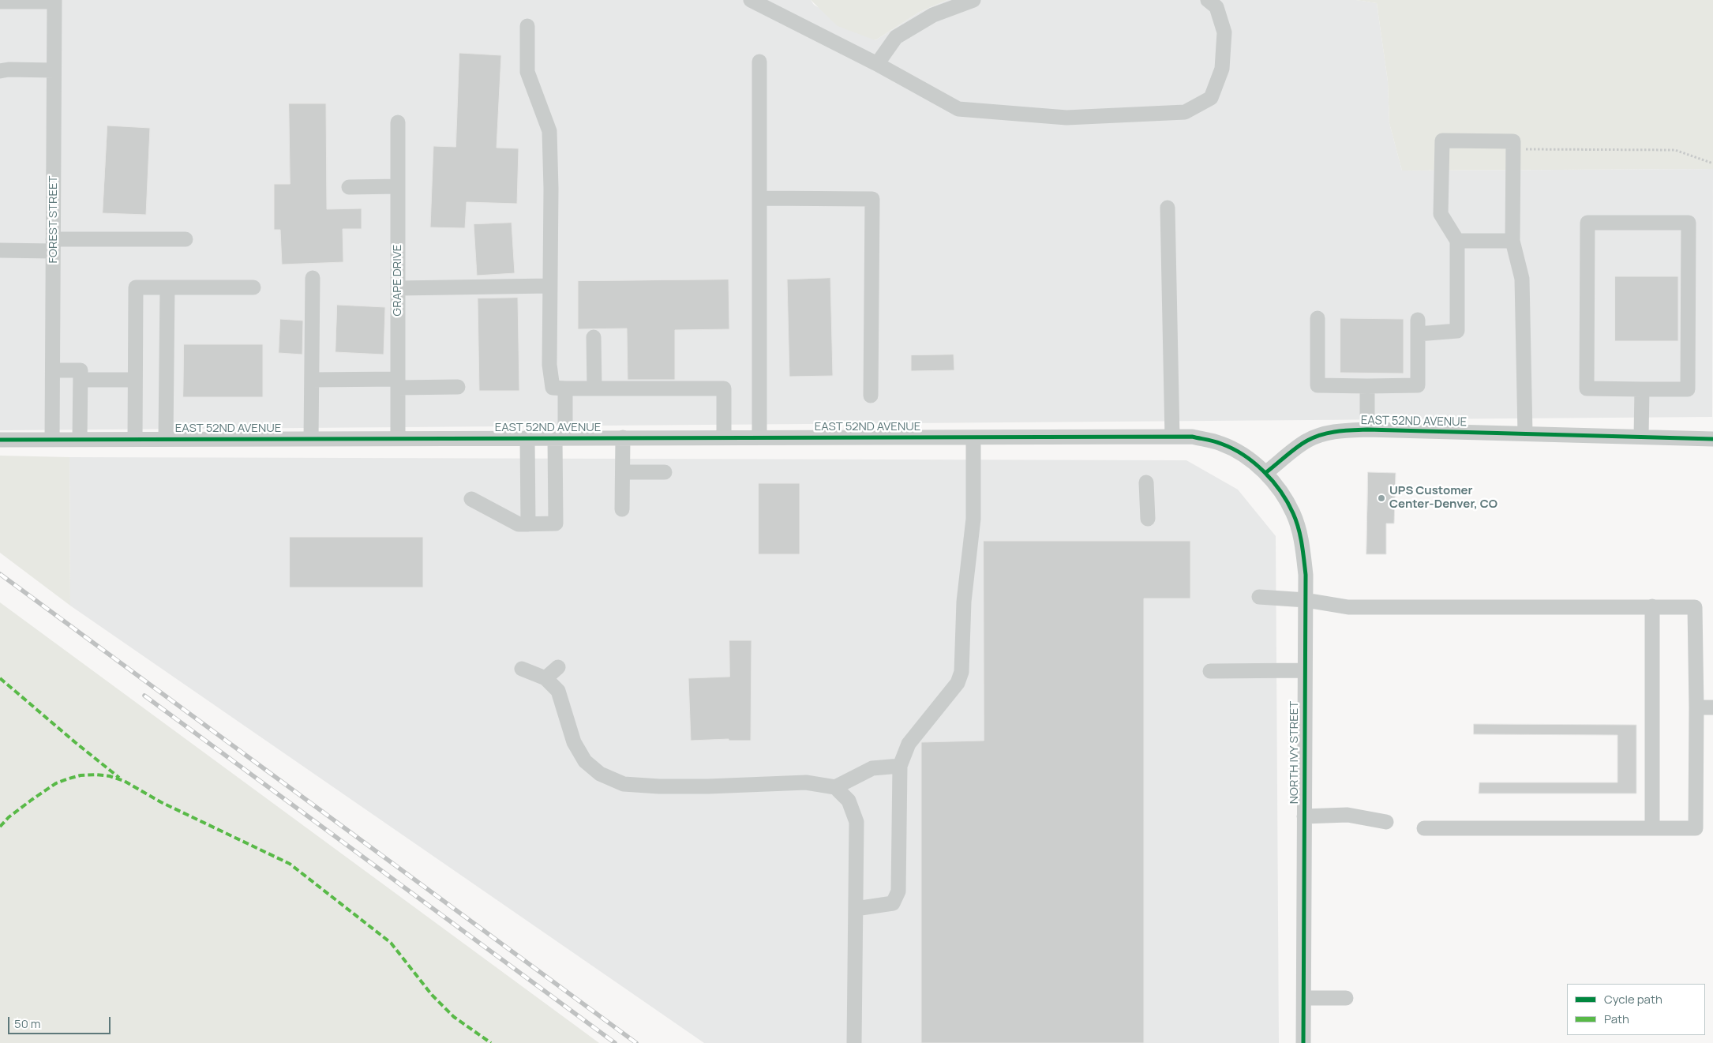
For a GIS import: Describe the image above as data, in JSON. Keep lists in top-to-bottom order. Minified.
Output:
{"streets":{"street":["FOREST STREET","GRAPE DRIVE","EAST 52ND AVENUE","NORTH IVY STREET"]},"crossings":[["FOREST STREET","EAST 52ND AVENUE"],["GRAPE DRIVE","EAST 52ND AVENUE"],["EAST 52ND AVENUE","NORTH IVY STREET"]],"places":["UPS Customer Center-Denver, CO"],"legend":["Cycle path","Path"],"scale_bar":"50 m"}
